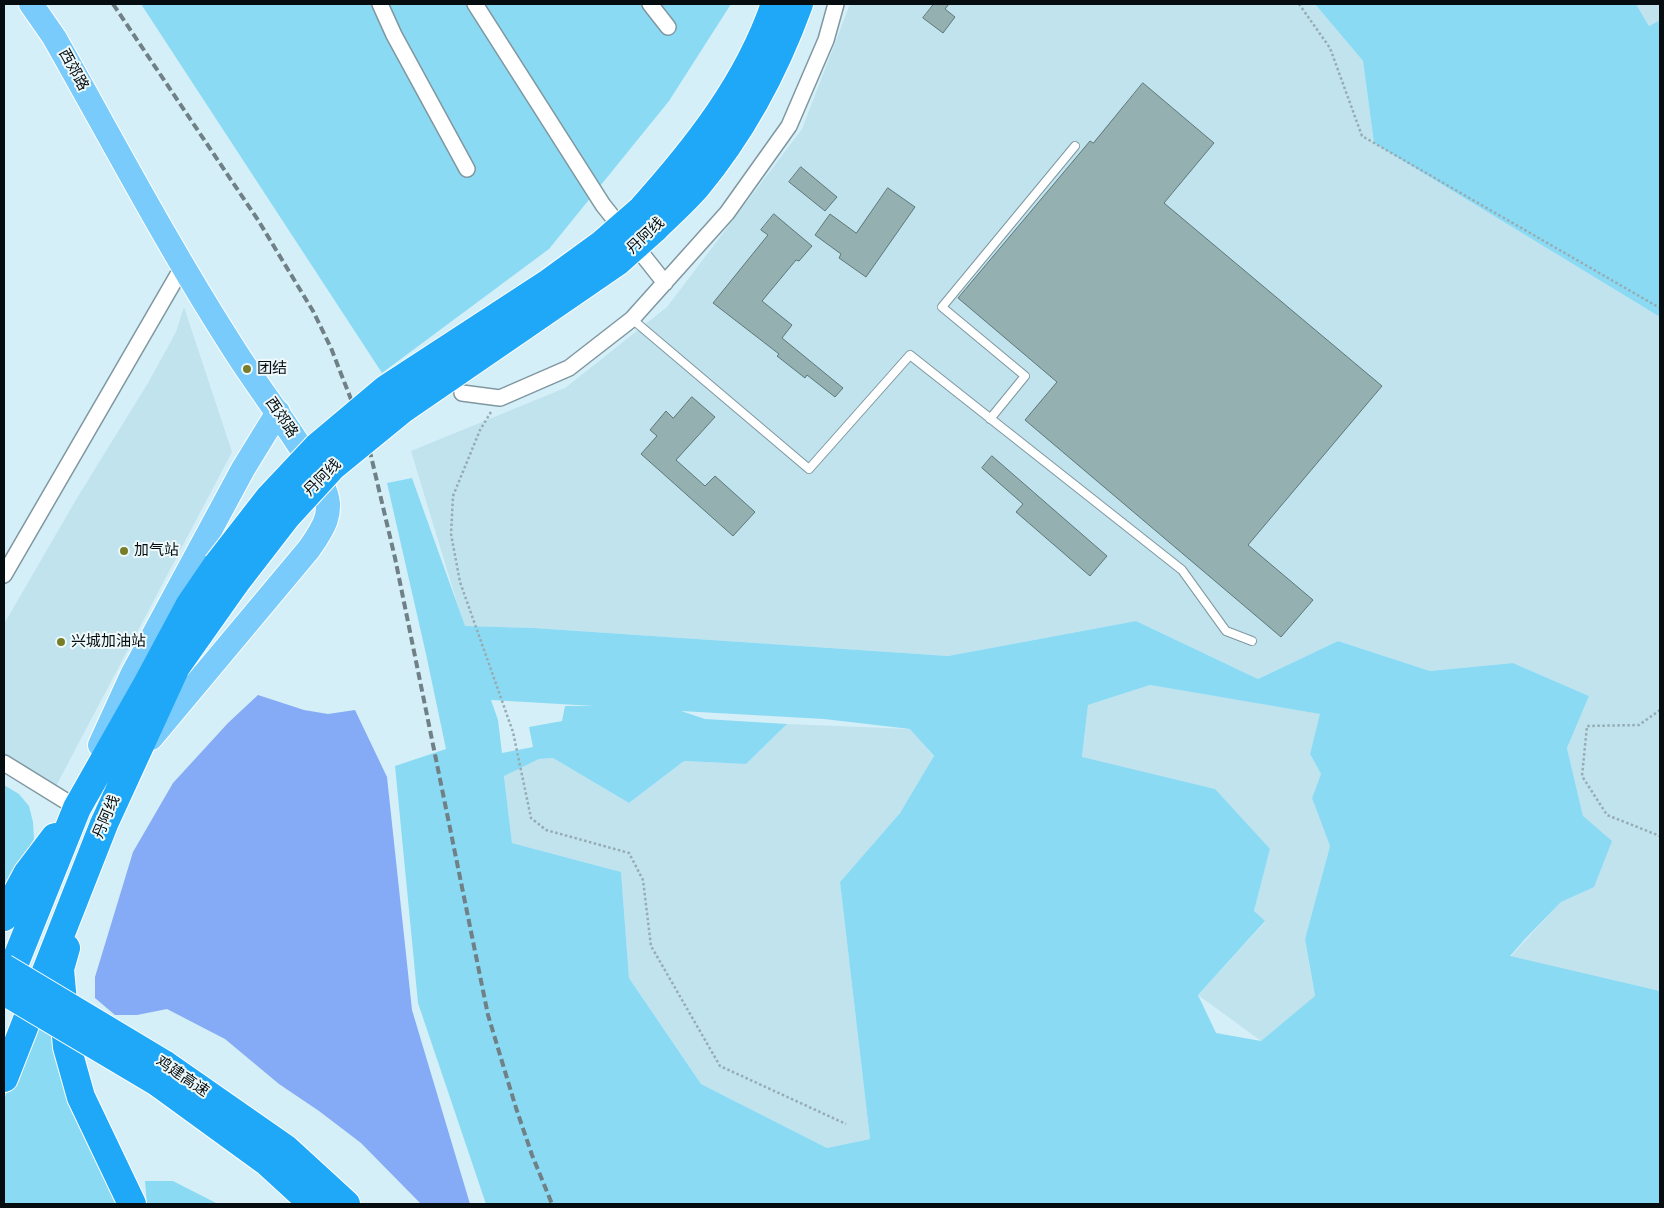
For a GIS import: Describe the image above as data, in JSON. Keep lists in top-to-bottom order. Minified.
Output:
{"streets":{"highway":["丹阿线","鸡建高速"],"main road":["西郊路"]},"crossings":[["西郊路","丹阿线"],["丹阿线","鸡建高速"]],"places":["团结","加气站","兴城加油站"]}
